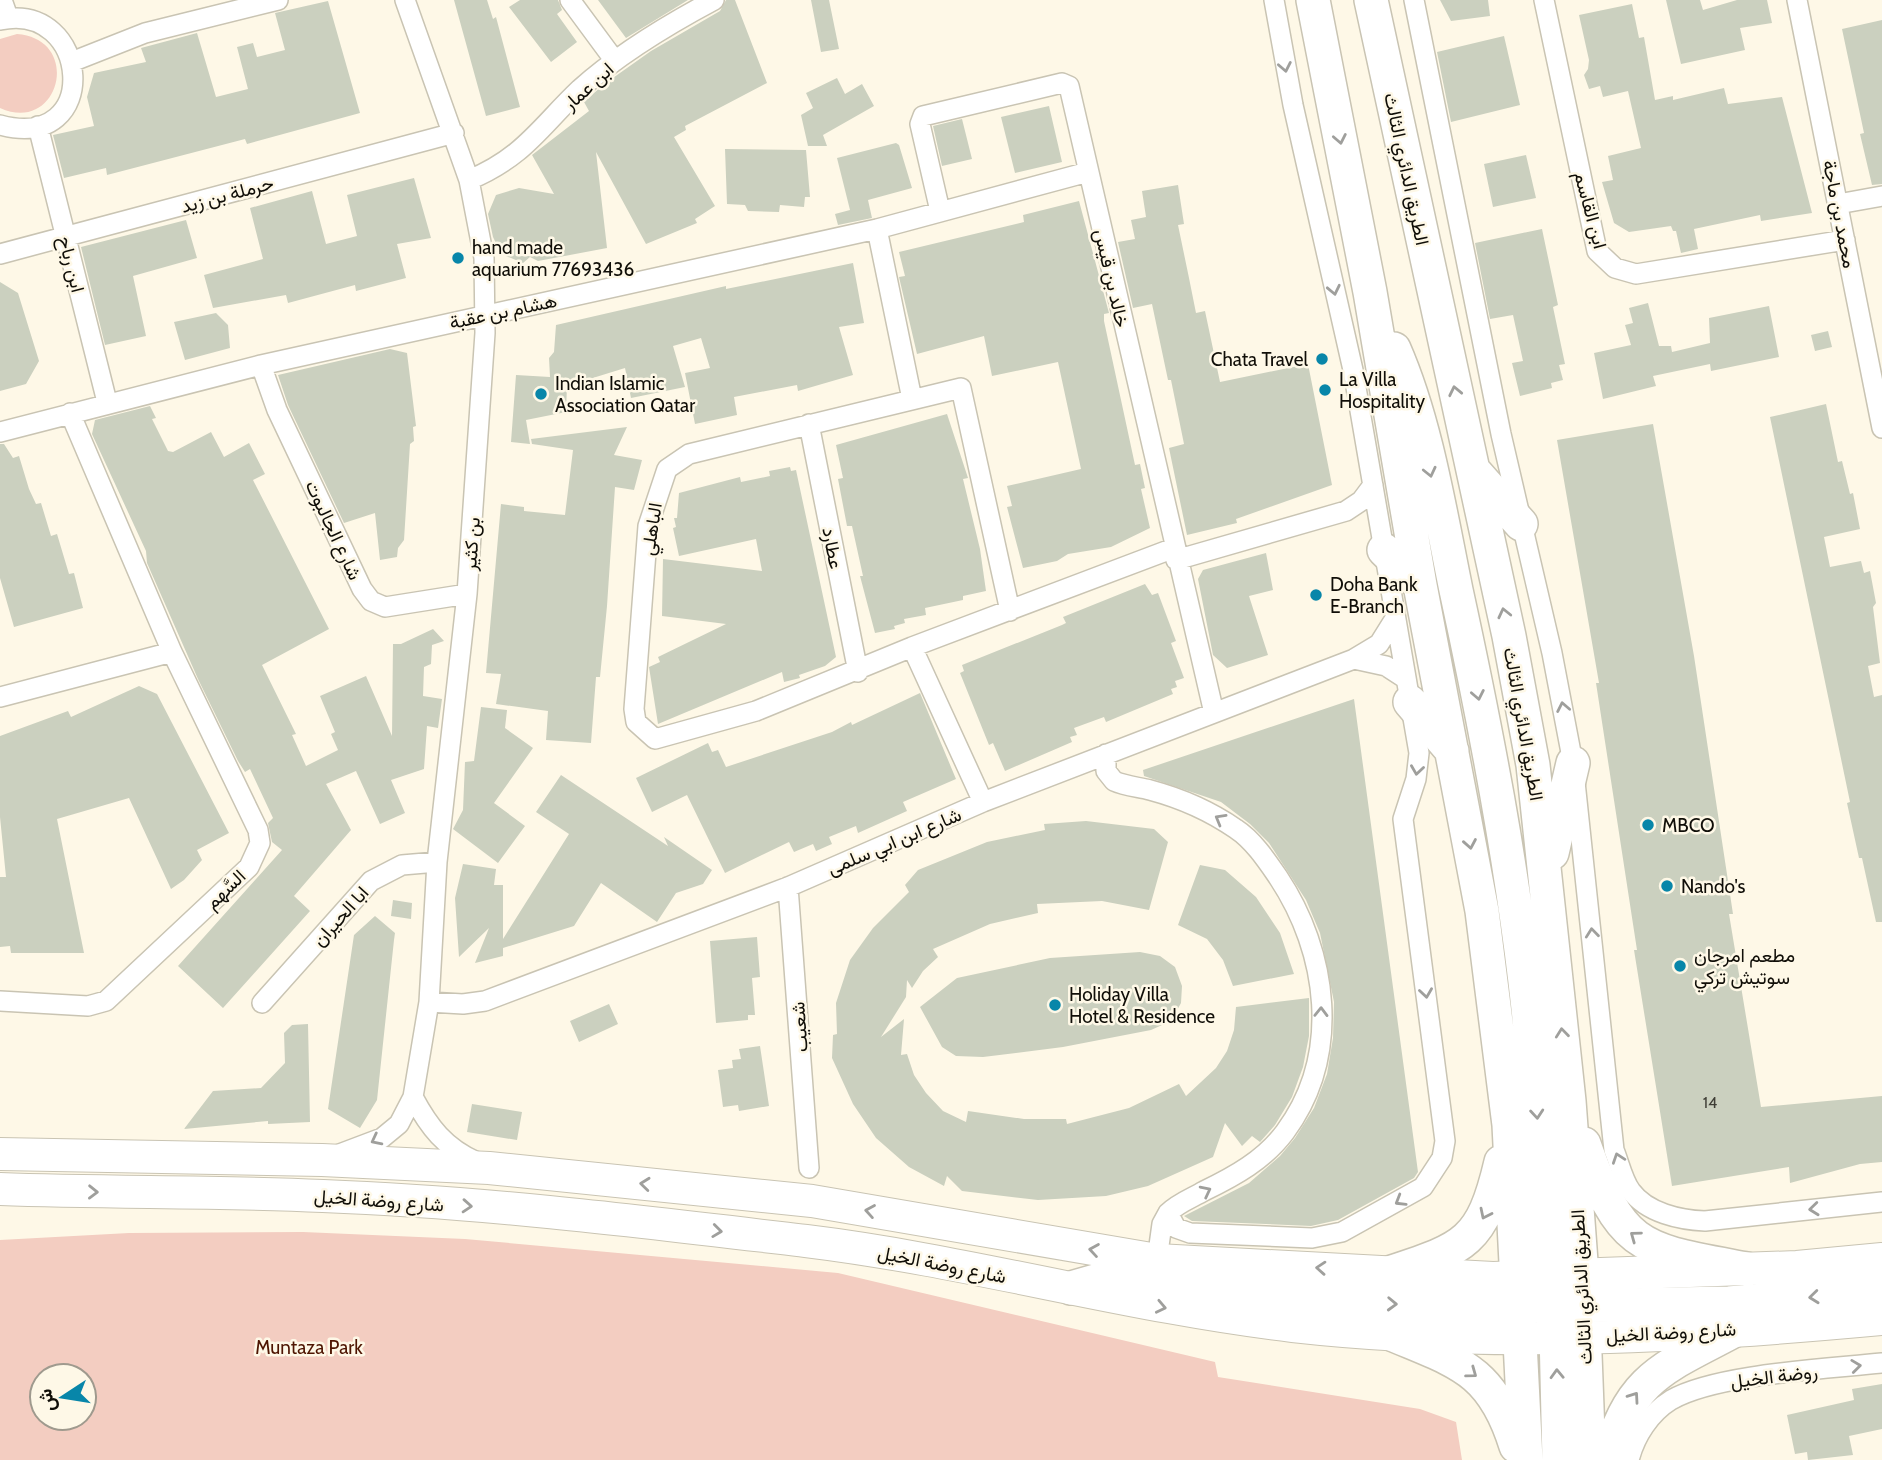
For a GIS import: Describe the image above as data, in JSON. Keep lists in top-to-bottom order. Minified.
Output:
{"streets":{"highway":["الطريق الدائري الثالث"],"main road":["شارع روضة الخيل"],"street":["ابن عمار","حرملة بن زيد","ابن القاسم","محمد بن ماجة","ابن رباح","خالد بن قيس","هشام بن عقبة","الباهلي","شارع الجالبوت","بن كثير","عطارد","شارع ابن ابي سلمى","السَّهم","ابا الحيران","شعيب","روضة الخيل"]},"crossings":[["ابن عمار","بن كثير"],["الطريق الدائري الثالث","شارع روضة الخيل"],["حرملة بن زيد","ابن رباح"],["حرملة بن زيد","بن كثير"],["ابن القاسم","محمد بن ماجة"],["ابن رباح","هشام بن عقبة"],["خالد بن قيس","هشام بن عقبة"],["خالد بن قيس","الباهلي"],["خالد بن قيس","شارع ابن ابي سلمى"],["هشام بن عقبة","شارع الجالبوت"],["هشام بن عقبة","بن كثير"],["هشام بن عقبة","السَّهم"],["الباهلي","عطارد"],["شارع الجالبوت","بن كثير"],["بن كثير","شارع ابن ابي سلمى"],["بن كثير","ابا الحيران"],["بن كثير","شارع روضة الخيل"],["شارع ابن ابي سلمى","شعيب"]],"one_way":["روضة الخيل"],"parks":["Muntaza Park"],"places":["hand made aquarium 77693436","Chata Travel","La Villa Hospitality","Indian Islamic Association Qatar","Doha Bank E-Branch","MBCO","Nando's","مطعم امرجان سوتيش تركي","Holiday Villa Hotel & Residence"],"house_numbers":["14"],"north":"left"}
